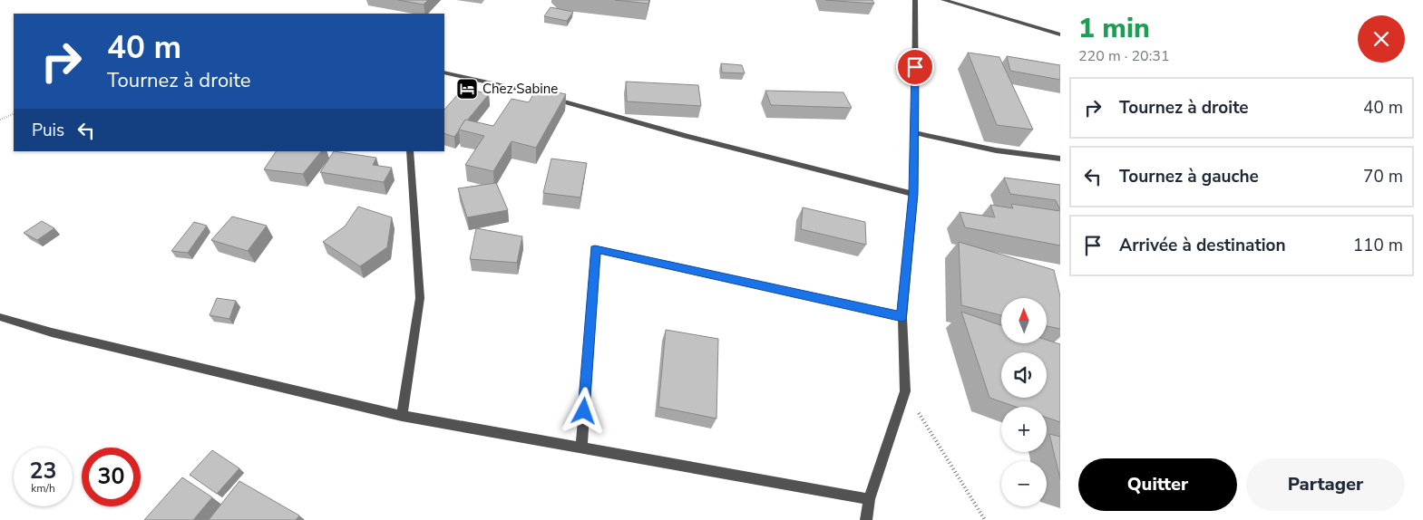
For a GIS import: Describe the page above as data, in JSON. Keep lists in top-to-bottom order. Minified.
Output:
{"places":{"hotel":["Chez Sabine"]},"north":"top","page":{"heading":["1 min","220 m · 20:31"],"turn":["40 m","Tournez à droite"],"list":[{"name":"Tournez à droite","value":"40 m"},{"name":"Tournez à gauche","value":"70 m"},{"name":"Arrivée à destination","value":"110 m"}],"then":"Puis","map_buttons":["+","−"],"speed":"23 km/h","limit":"30","buttons":["Quitter","Partager"]}}
